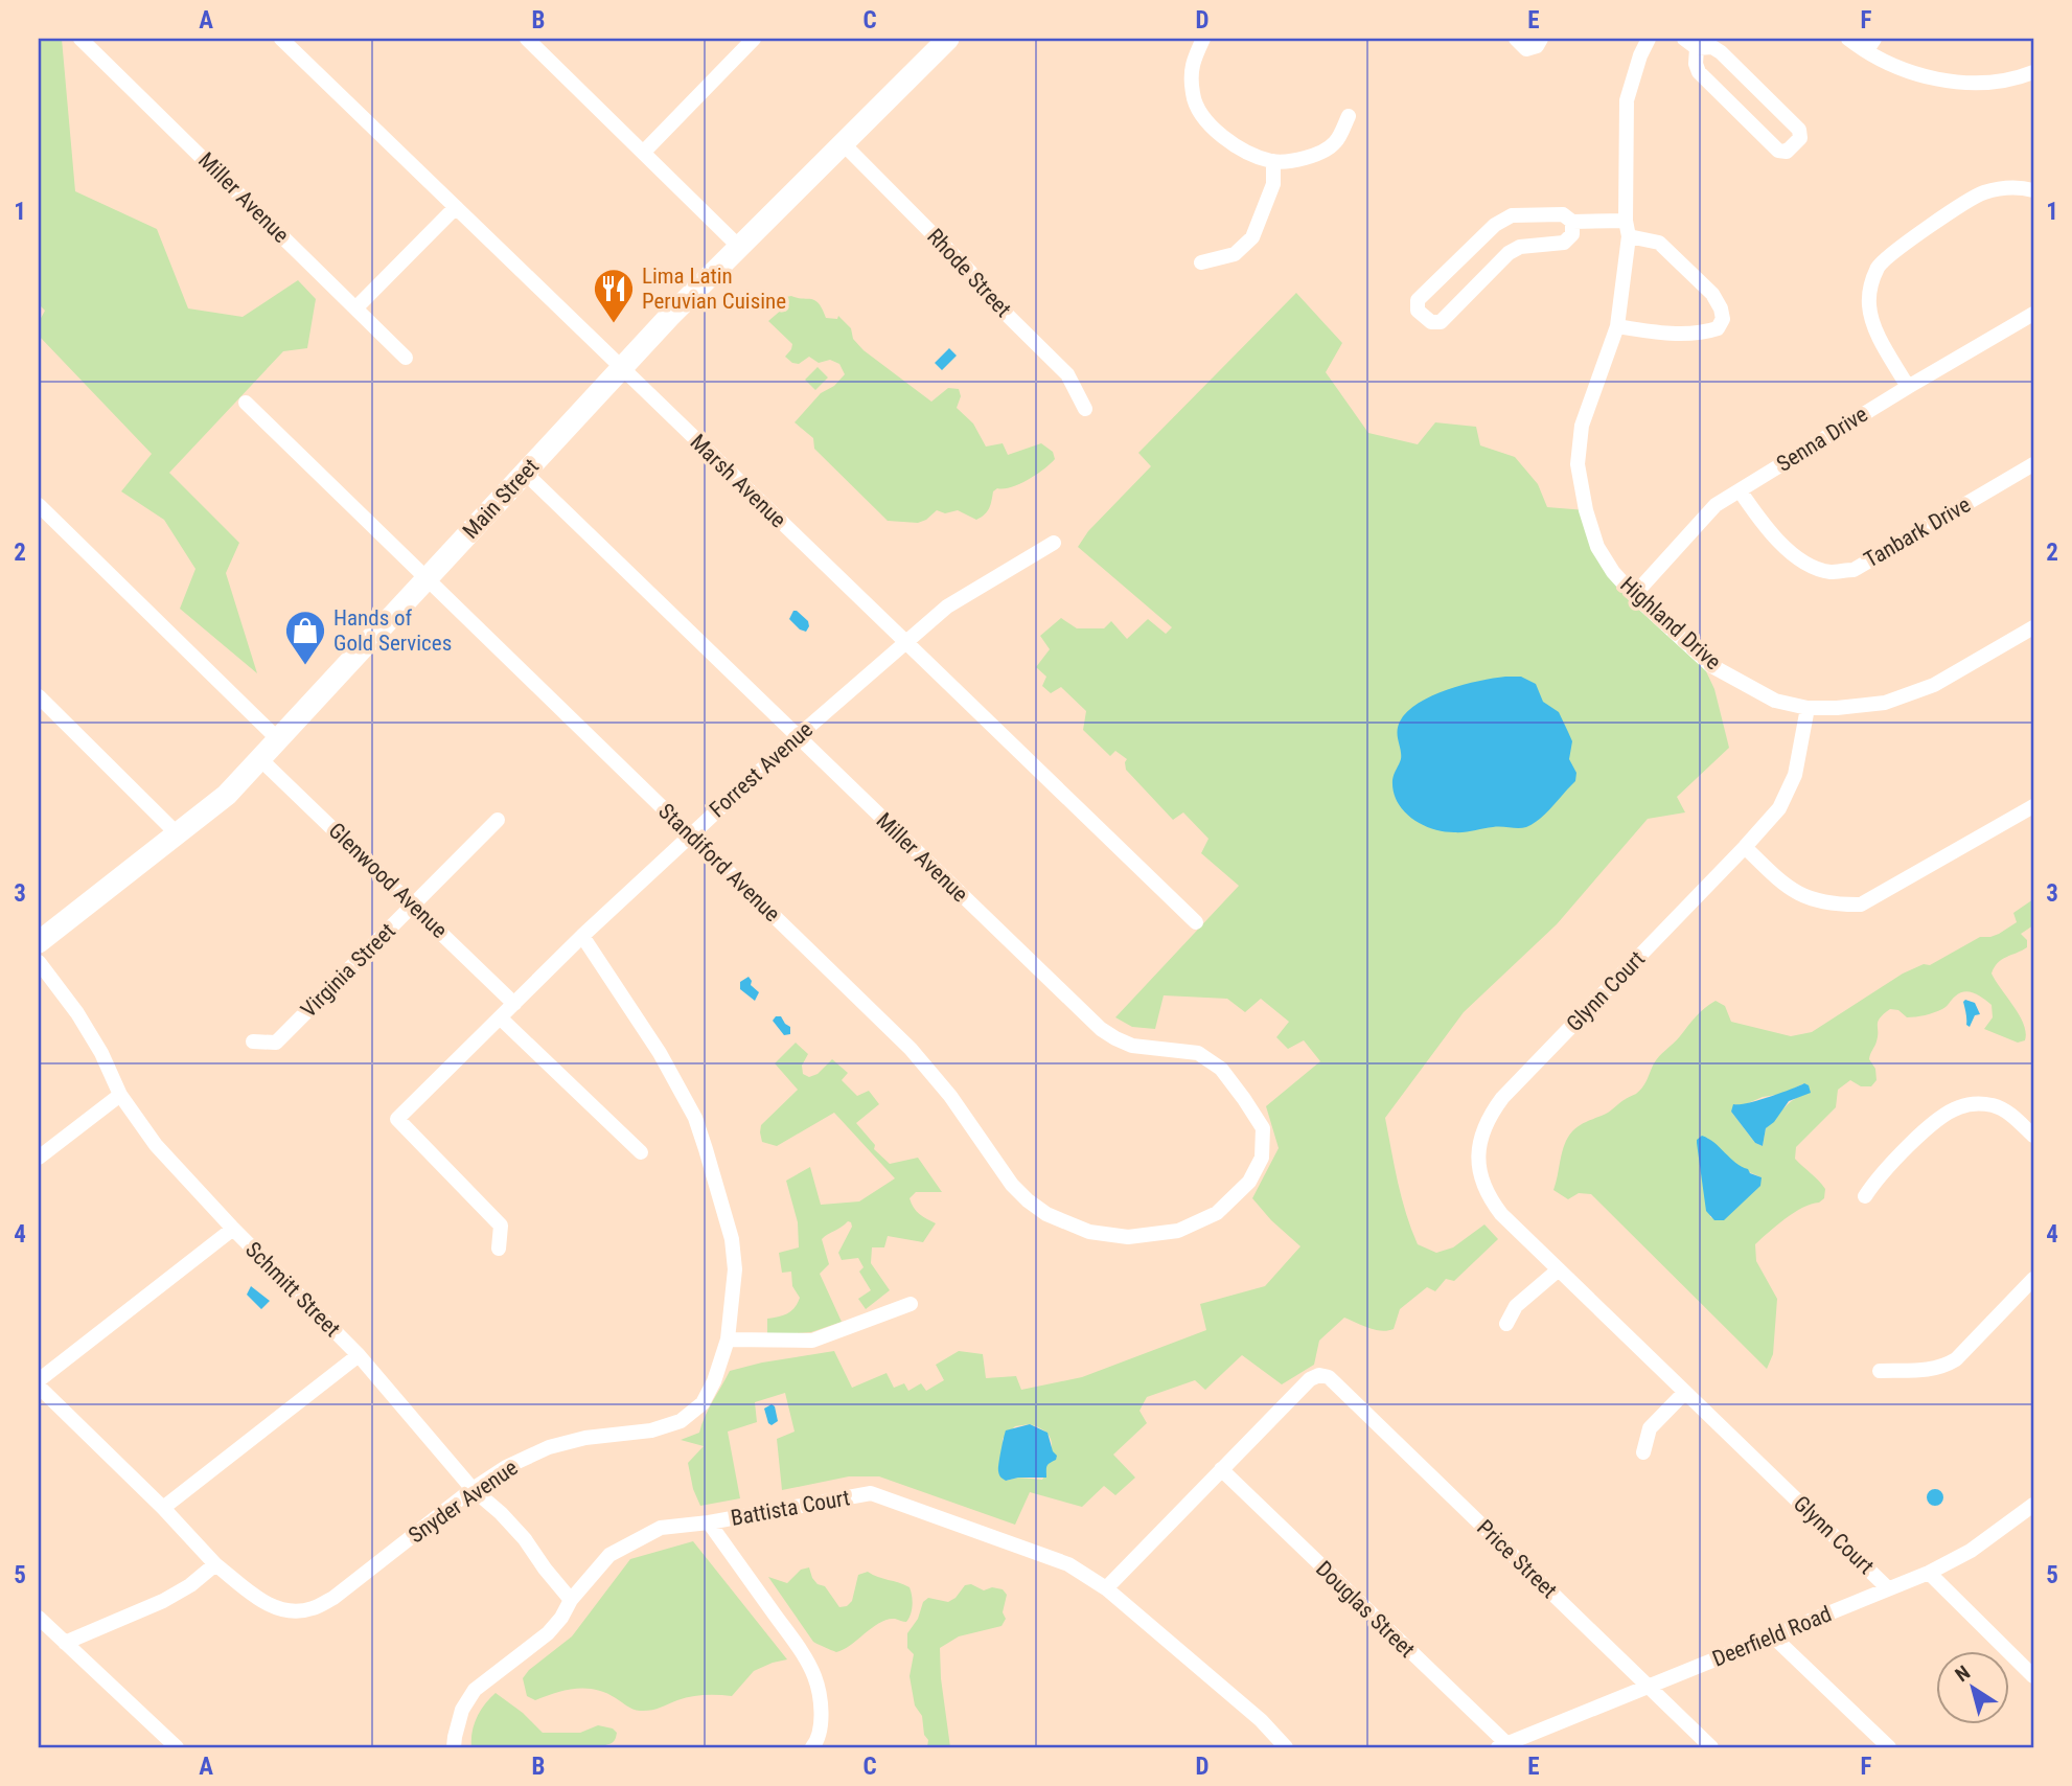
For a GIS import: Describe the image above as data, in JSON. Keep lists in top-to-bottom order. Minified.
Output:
{"streets":{"main road":["Main Street"],"street":["Miller Avenue","Rhode Street","Senna Drive","Marsh Avenue","Tanbark Drive","Highland Drive","Forrest Avenue","Standiford Avenue","Glenwood Avenue","Virginia Street","Glynn Court","Schmitt Street","Snyder Avenue","Battista Court","Price Street","Douglas Street","Deerfield Road"]},"crossings":[["Miller Avenue","Main Street"],["Miller Avenue","Forrest Avenue"],["Miller Avenue","Standiford Avenue"],["Rhode Street","Main Street"],["Senna Drive","Tanbark Drive"],["Senna Drive","Highland Drive"],["Marsh Avenue","Main Street"],["Marsh Avenue","Forrest Avenue"],["Main Street","Standiford Avenue"],["Main Street","Glenwood Avenue"],["Highland Drive","Glynn Court"],["Forrest Avenue","Standiford Avenue"],["Forrest Avenue","Glenwood Avenue"],["Forrest Avenue","Snyder Avenue"],["Glenwood Avenue","Virginia Street"],["Glynn Court","Deerfield Road"],["Schmitt Street","Snyder Avenue"],["Schmitt Street","Battista Court"],["Price Street","Douglas Street"],["Price Street","Deerfield Road"],["Douglas Street","Deerfield Road"]],"places":{"restaurant":["Lima Latin Peruvian Cuisine"],"shop":["Hands of Gold Services"]},"north":"top left","grid":{"columns":["A","B","C","D","E","F"],"rows":["1","2","3","4","5"]}}
